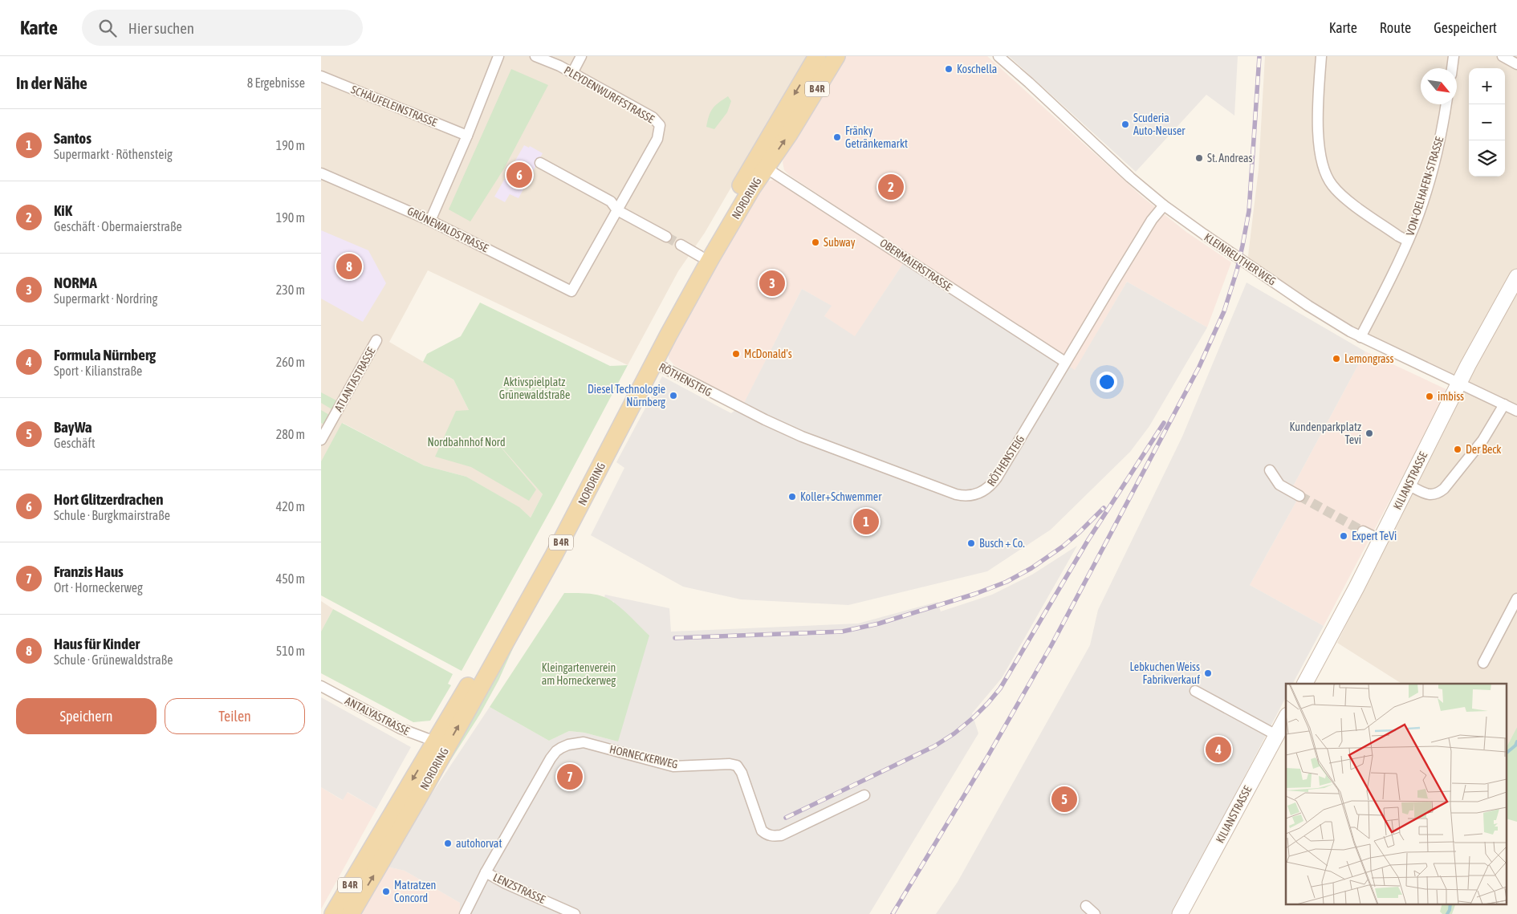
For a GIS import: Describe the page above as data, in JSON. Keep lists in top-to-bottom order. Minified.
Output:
{"streets":{"main road":["B 4R","NORDRING","KILIANSTRASSE"],"street":["PLEYDENWURFFSTRASSE","SCHÄUFELEINSTRASSE","VON-OELHAFEN-STRASSE","GRÜNEWALDSTRASSE","KLEINREUTHER WEG","OBERMAIERSTRASSE","ATLANTASTRASSE","RÖTHENSTEIG","ANTALYASTRASSE","HORNECKERWEG","LENZSTRASSE"]},"crossings":[["PLEYDENWURFFSTRASSE","GRÜNEWALDSTRASSE"],["VON-OELHAFEN-STRASSE","KLEINREUTHER WEG"],["NORDRING","OBERMAIERSTRASSE"],["NORDRING","RÖTHENSTEIG"],["NORDRING","ANTALYASTRASSE"],["KLEINREUTHER WEG","RÖTHENSTEIG"],["KLEINREUTHER WEG","KILIANSTRASSE"],["OBERMAIERSTRASSE","RÖTHENSTEIG"],["HORNECKERWEG","LENZSTRASSE"]],"parks":["Aktivspielplatz Grünewaldstraße","Nordbahnhof Nord","Kleingartenverein am Horneckerweg"],"places":["Koschella","Scuderia Auto-Neuser","Fränky Getränkemarkt","St. Andreas","Subway","McDonald's","Lemongrass","Diesel Technologie Nürnberg","imbiss","Kundenparkplatz Tevi","Der Beck","Koller+Schwemmer","Expert TeVi","Busch + Co.","Lebkuchen Weiss Fabrikverkauf","autohorvat","Matratzen Concord"],"north":"bottom right","page":{"header":"Karte","search":"Hier suchen","nav":["Karte","Route","Gespeichert"],"heading":["In der Nähe","8 Ergebnisse"],"map_buttons":["+","−"],"list":[{"mark":"1","name":"Santos","note":"Supermarkt · Röthensteig","value":"190 m"},{"mark":"2","name":"KiK","note":"Geschäft · Obermaierstraße","value":"190 m"},{"mark":"3","name":"NORMA","note":"Supermarkt · Nordring","value":"230 m"},{"mark":"4","name":"Formula Nürnberg","note":"Sport · Kilianstraße","value":"260 m"},{"mark":"5","name":"BayWa","note":"Geschäft","value":"280 m"},{"mark":"6","name":"Hort Glitzerdrachen","note":"Schule · Burgkmairstraße","value":"420 m"},{"mark":"7","name":"Franzis Haus","note":"Ort · Horneckerweg","value":"450 m"},{"mark":"8","name":"Haus für Kinder","note":"Schule · Grünewaldstraße","value":"510 m"}],"pins":["6","2","8","3","1","4","7","5"],"buttons":["Speichern","Teilen"]}}
